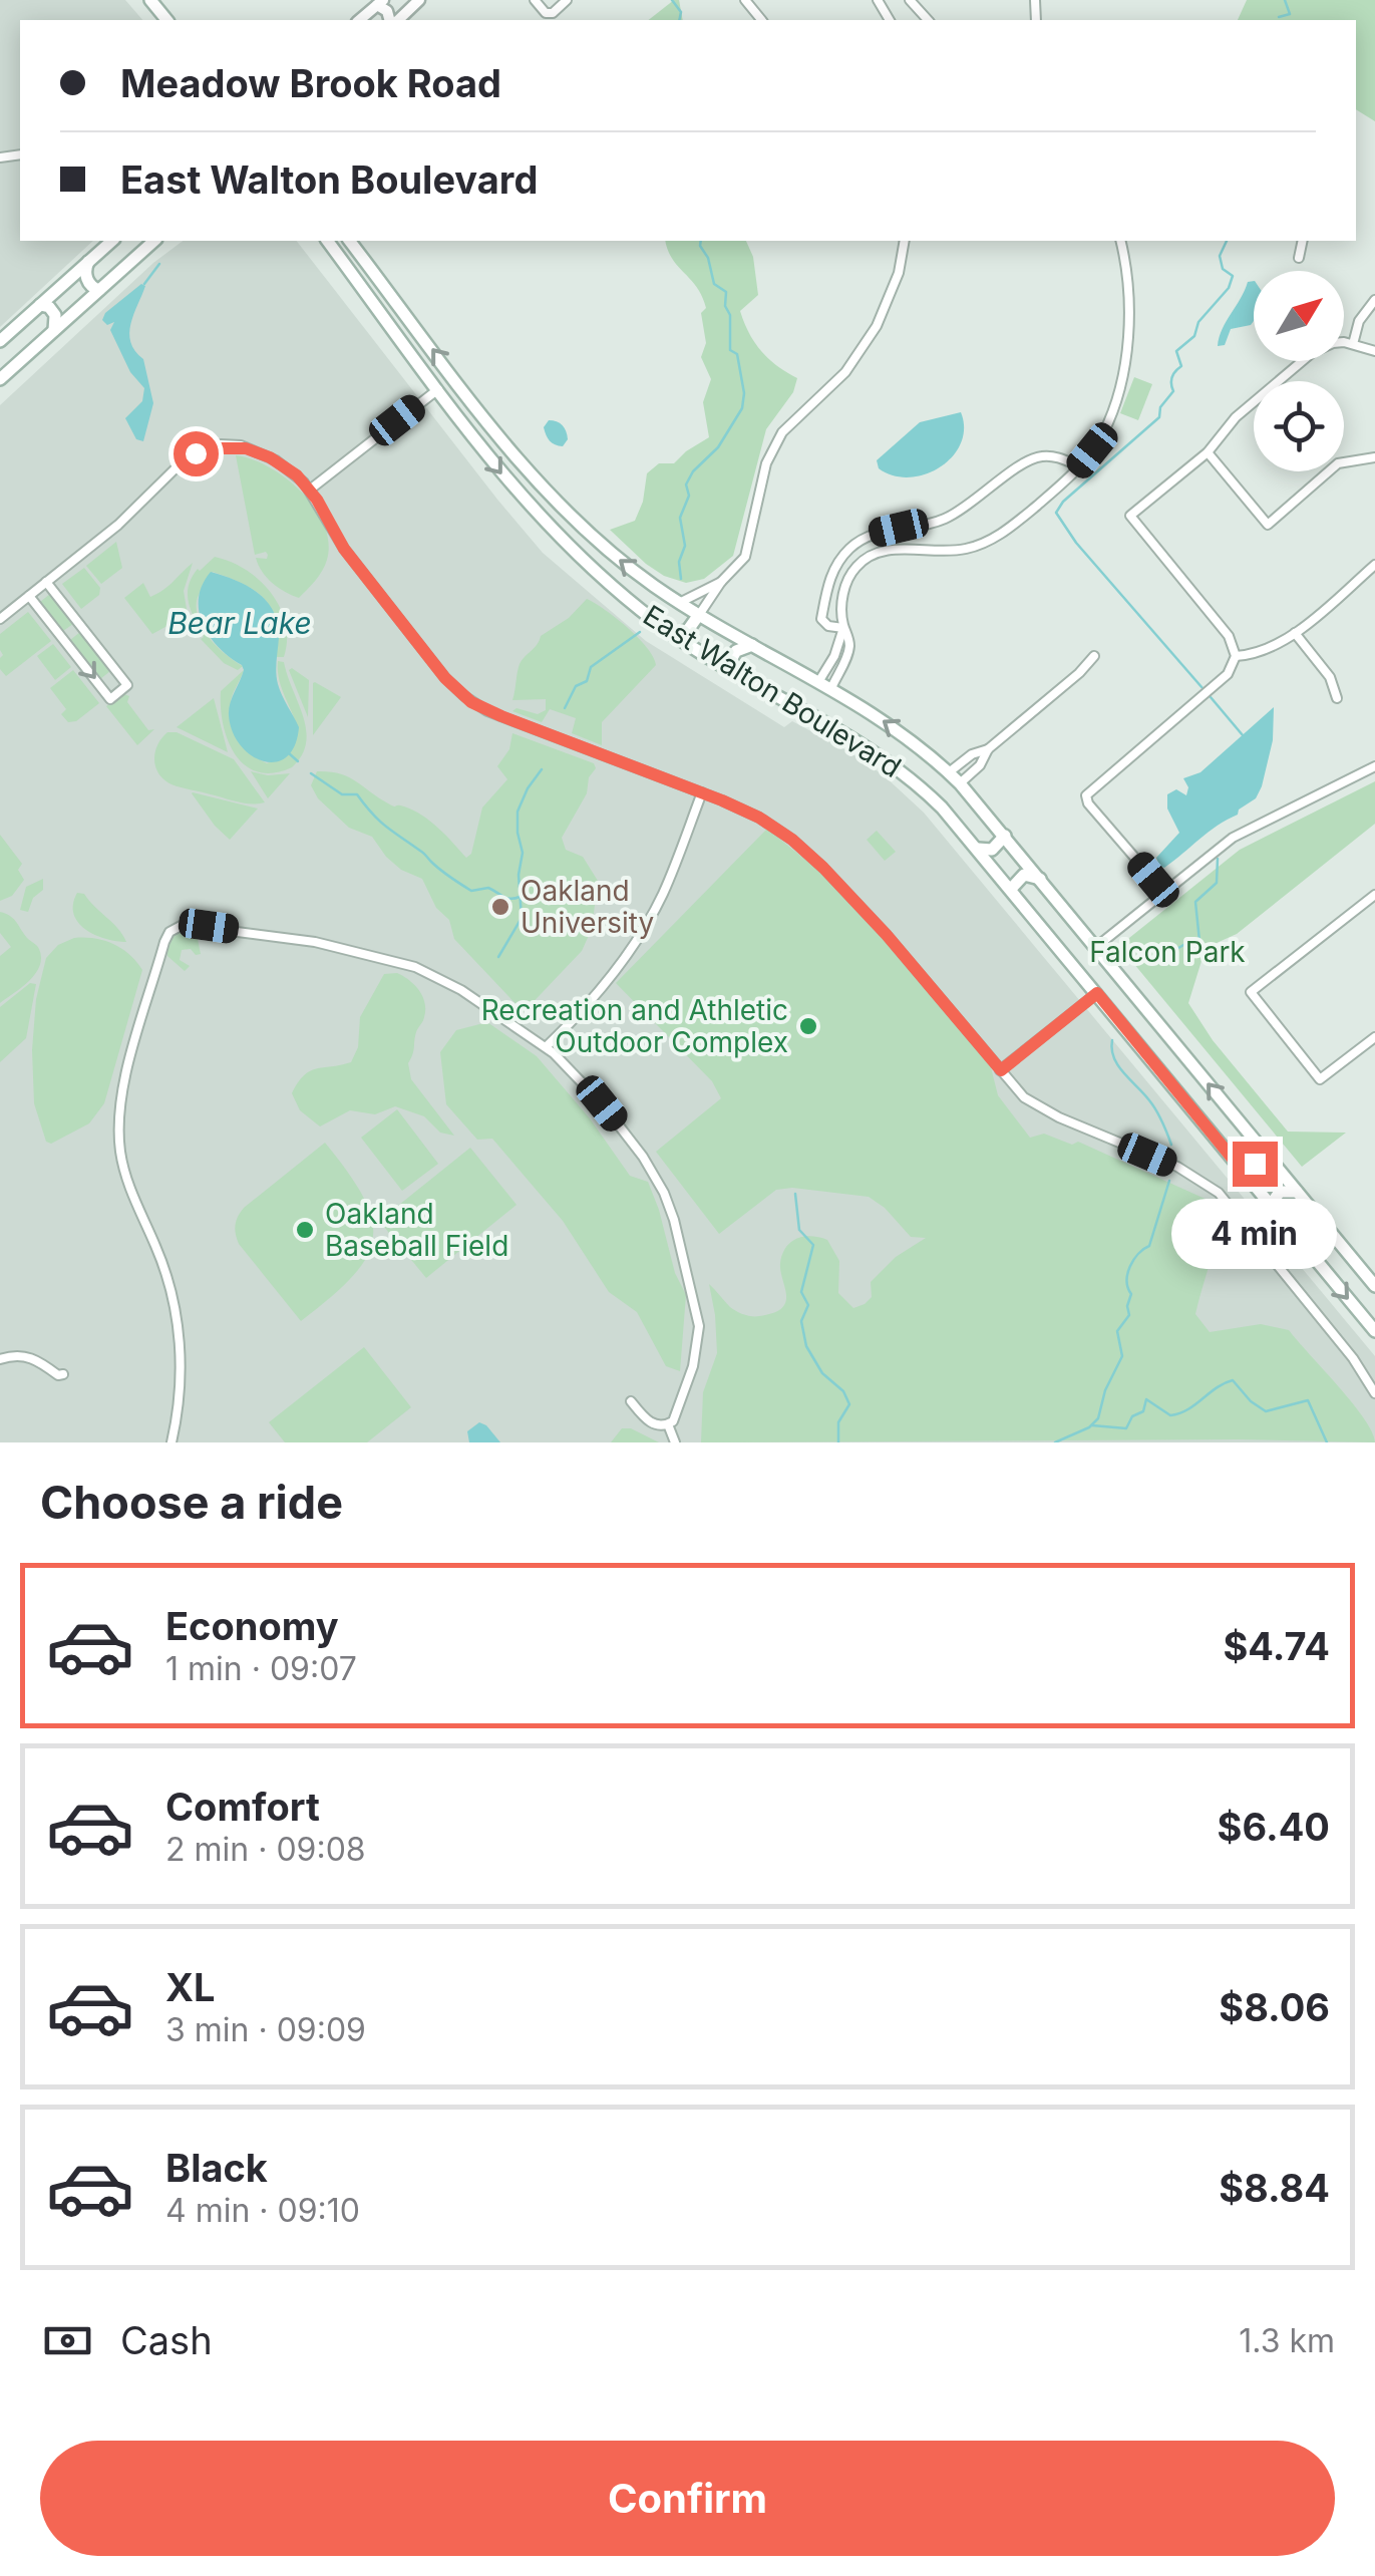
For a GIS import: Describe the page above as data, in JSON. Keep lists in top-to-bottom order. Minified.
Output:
{"streets":{"main road":["East Walton Boulevard"]},"water":["Bear Lake"],"parks":["Falcon Park"],"places":["Oakland University","Recreation and Athletic Outdoor Complex","Oakland Baseball Field"],"north":"top right","page":{"banner":["Meadow Brook Road","East Walton Boulevard"],"bubble":"4 min","heading":"Choose a ride","list":[{"name":"Economy","note":"1 min · 09:07","value":"$4.74"},{"name":"Comfort","note":"2 min · 09:08","value":"$6.40"},{"name":"XL","note":"3 min · 09:09","value":"$8.06"},{"name":"Black","note":"4 min · 09:10","value":"$8.84"}],"pay":["Cash","1.3 km"],"buttons":"Confirm"}}
